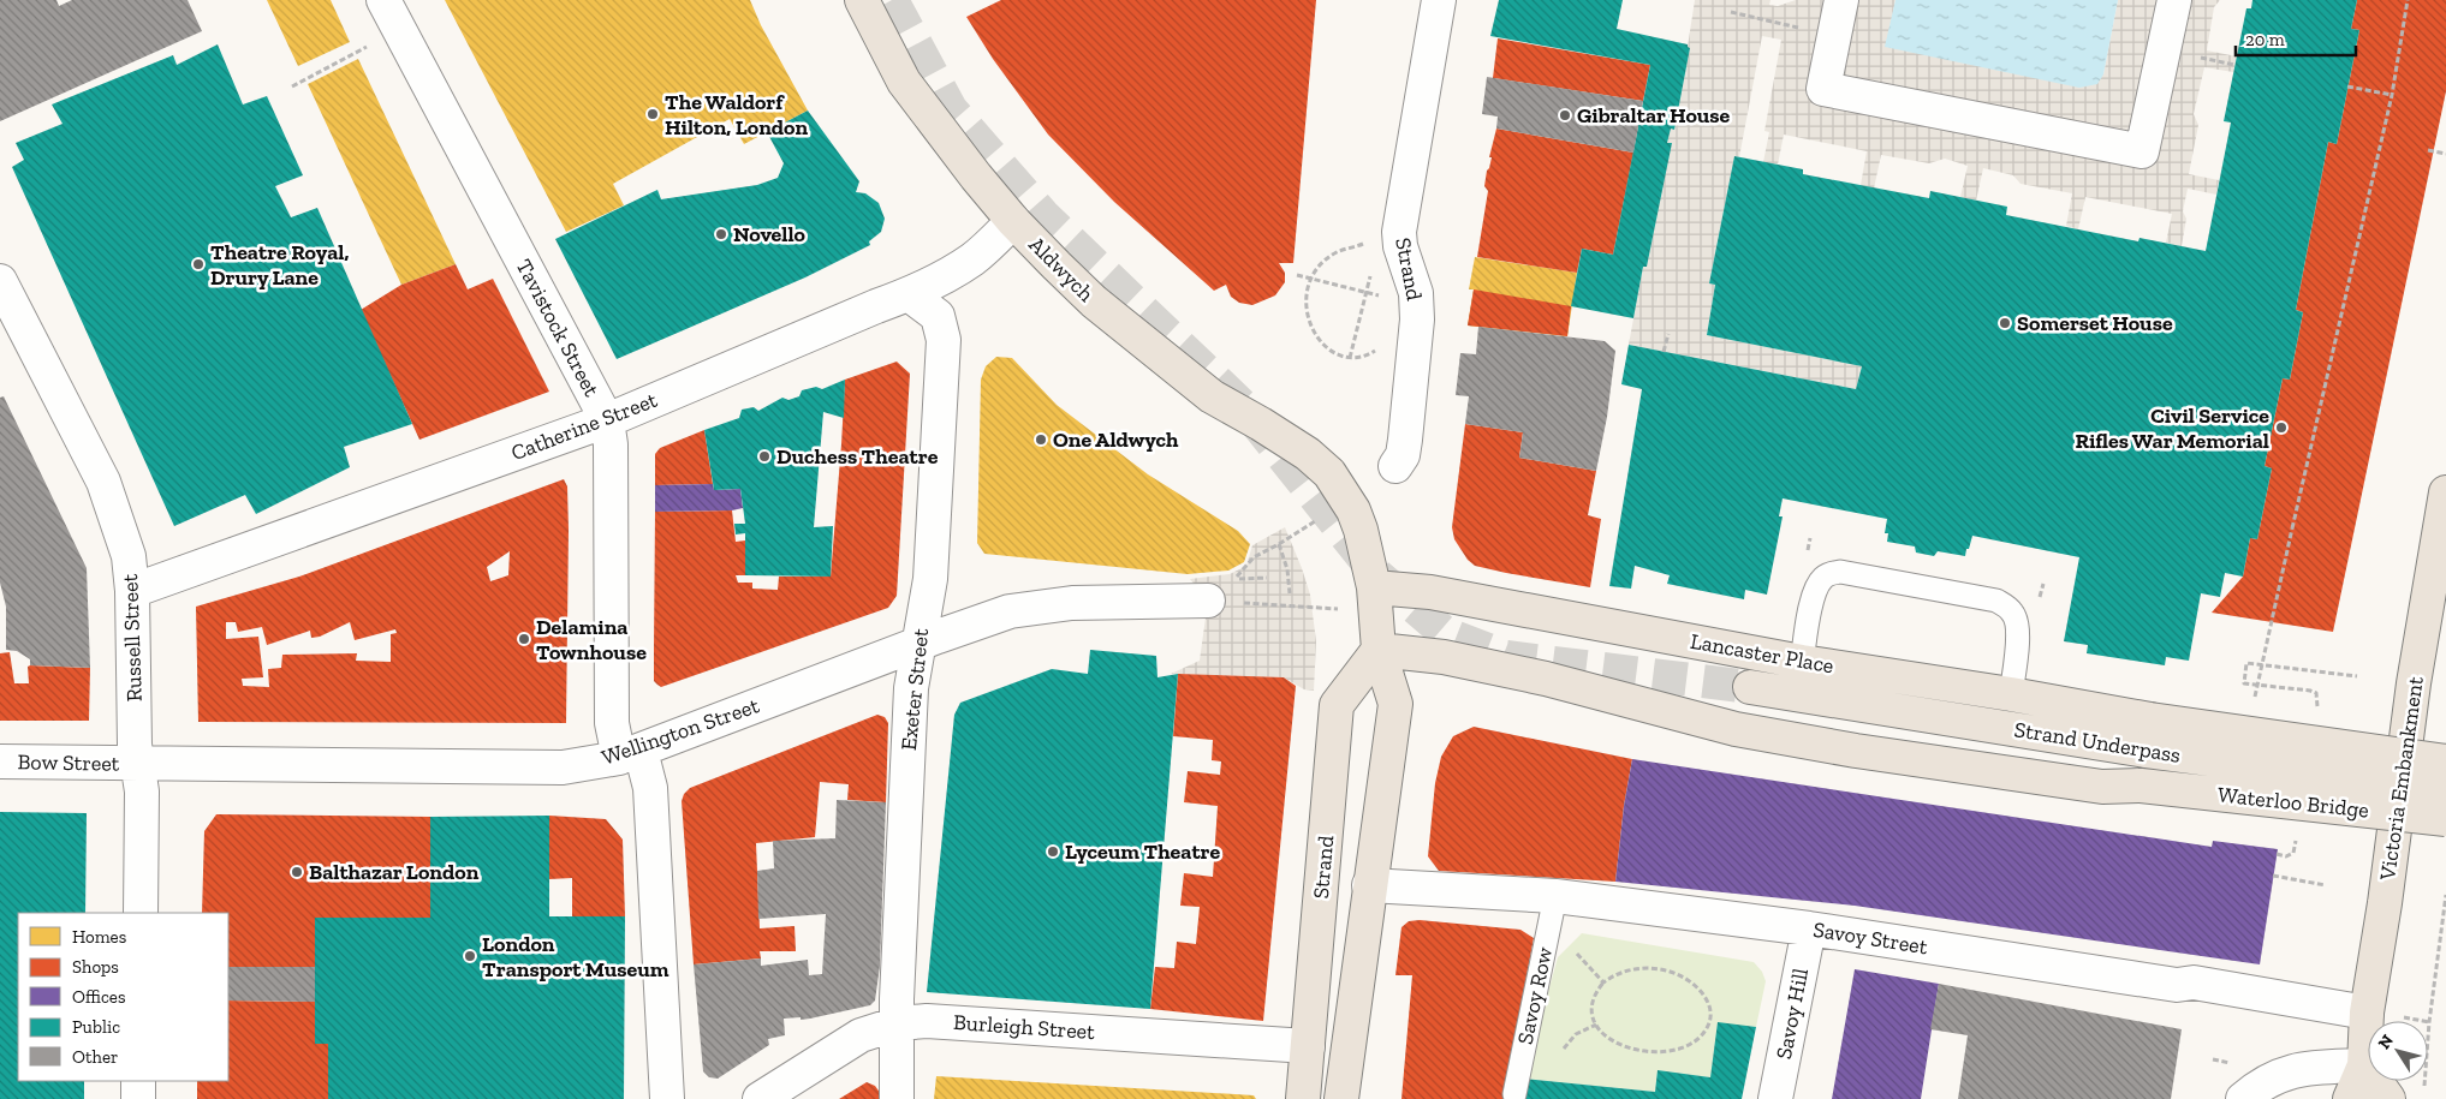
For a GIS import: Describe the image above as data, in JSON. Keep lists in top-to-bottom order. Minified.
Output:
{"streets":{"main road":["Aldwych","Strand","Lancaster Place","Strand Underpass","Victoria Embankment","Waterloo Bridge"],"street":["Tavistock Street","Catherine Street","Russell Street","Exeter Street","Wellington Street","Bow Street","Savoy Street","Savoy Hill","Burleigh Street"],"lane":["Savoy Row"]},"crossings":[["Aldwych","Catherine Street"],["Aldwych","Lancaster Place"],["Strand","Waterloo Bridge"],["Strand","Burleigh Street"],["Tavistock Street","Catherine Street"],["Tavistock Street","Wellington Street"],["Catherine Street","Russell Street"],["Catherine Street","Exeter Street"],["Russell Street","Wellington Street"],["Russell Street","Bow Street"],["Lancaster Place","Strand Underpass"],["Exeter Street","Wellington Street"],["Exeter Street","Burleigh Street"],["Wellington Street","Bow Street"],["Victoria Embankment","Savoy Street"],["Savoy Street","Savoy Row"],["Savoy Street","Savoy Hill"]],"places":["The Waldorf Hilton, London","Gibraltar House","Novello","Theatre Royal, Drury Lane","Somerset House","Civil Service Rifles War Memorial","One Aldwych","Duchess Theatre","Delamina Townhouse","Lyceum Theatre","Balthazar London","London Transport Museum"],"legend":["Homes","Shops","Offices","Public","Other"],"scale_bar":"20 m","north":"top left"}
